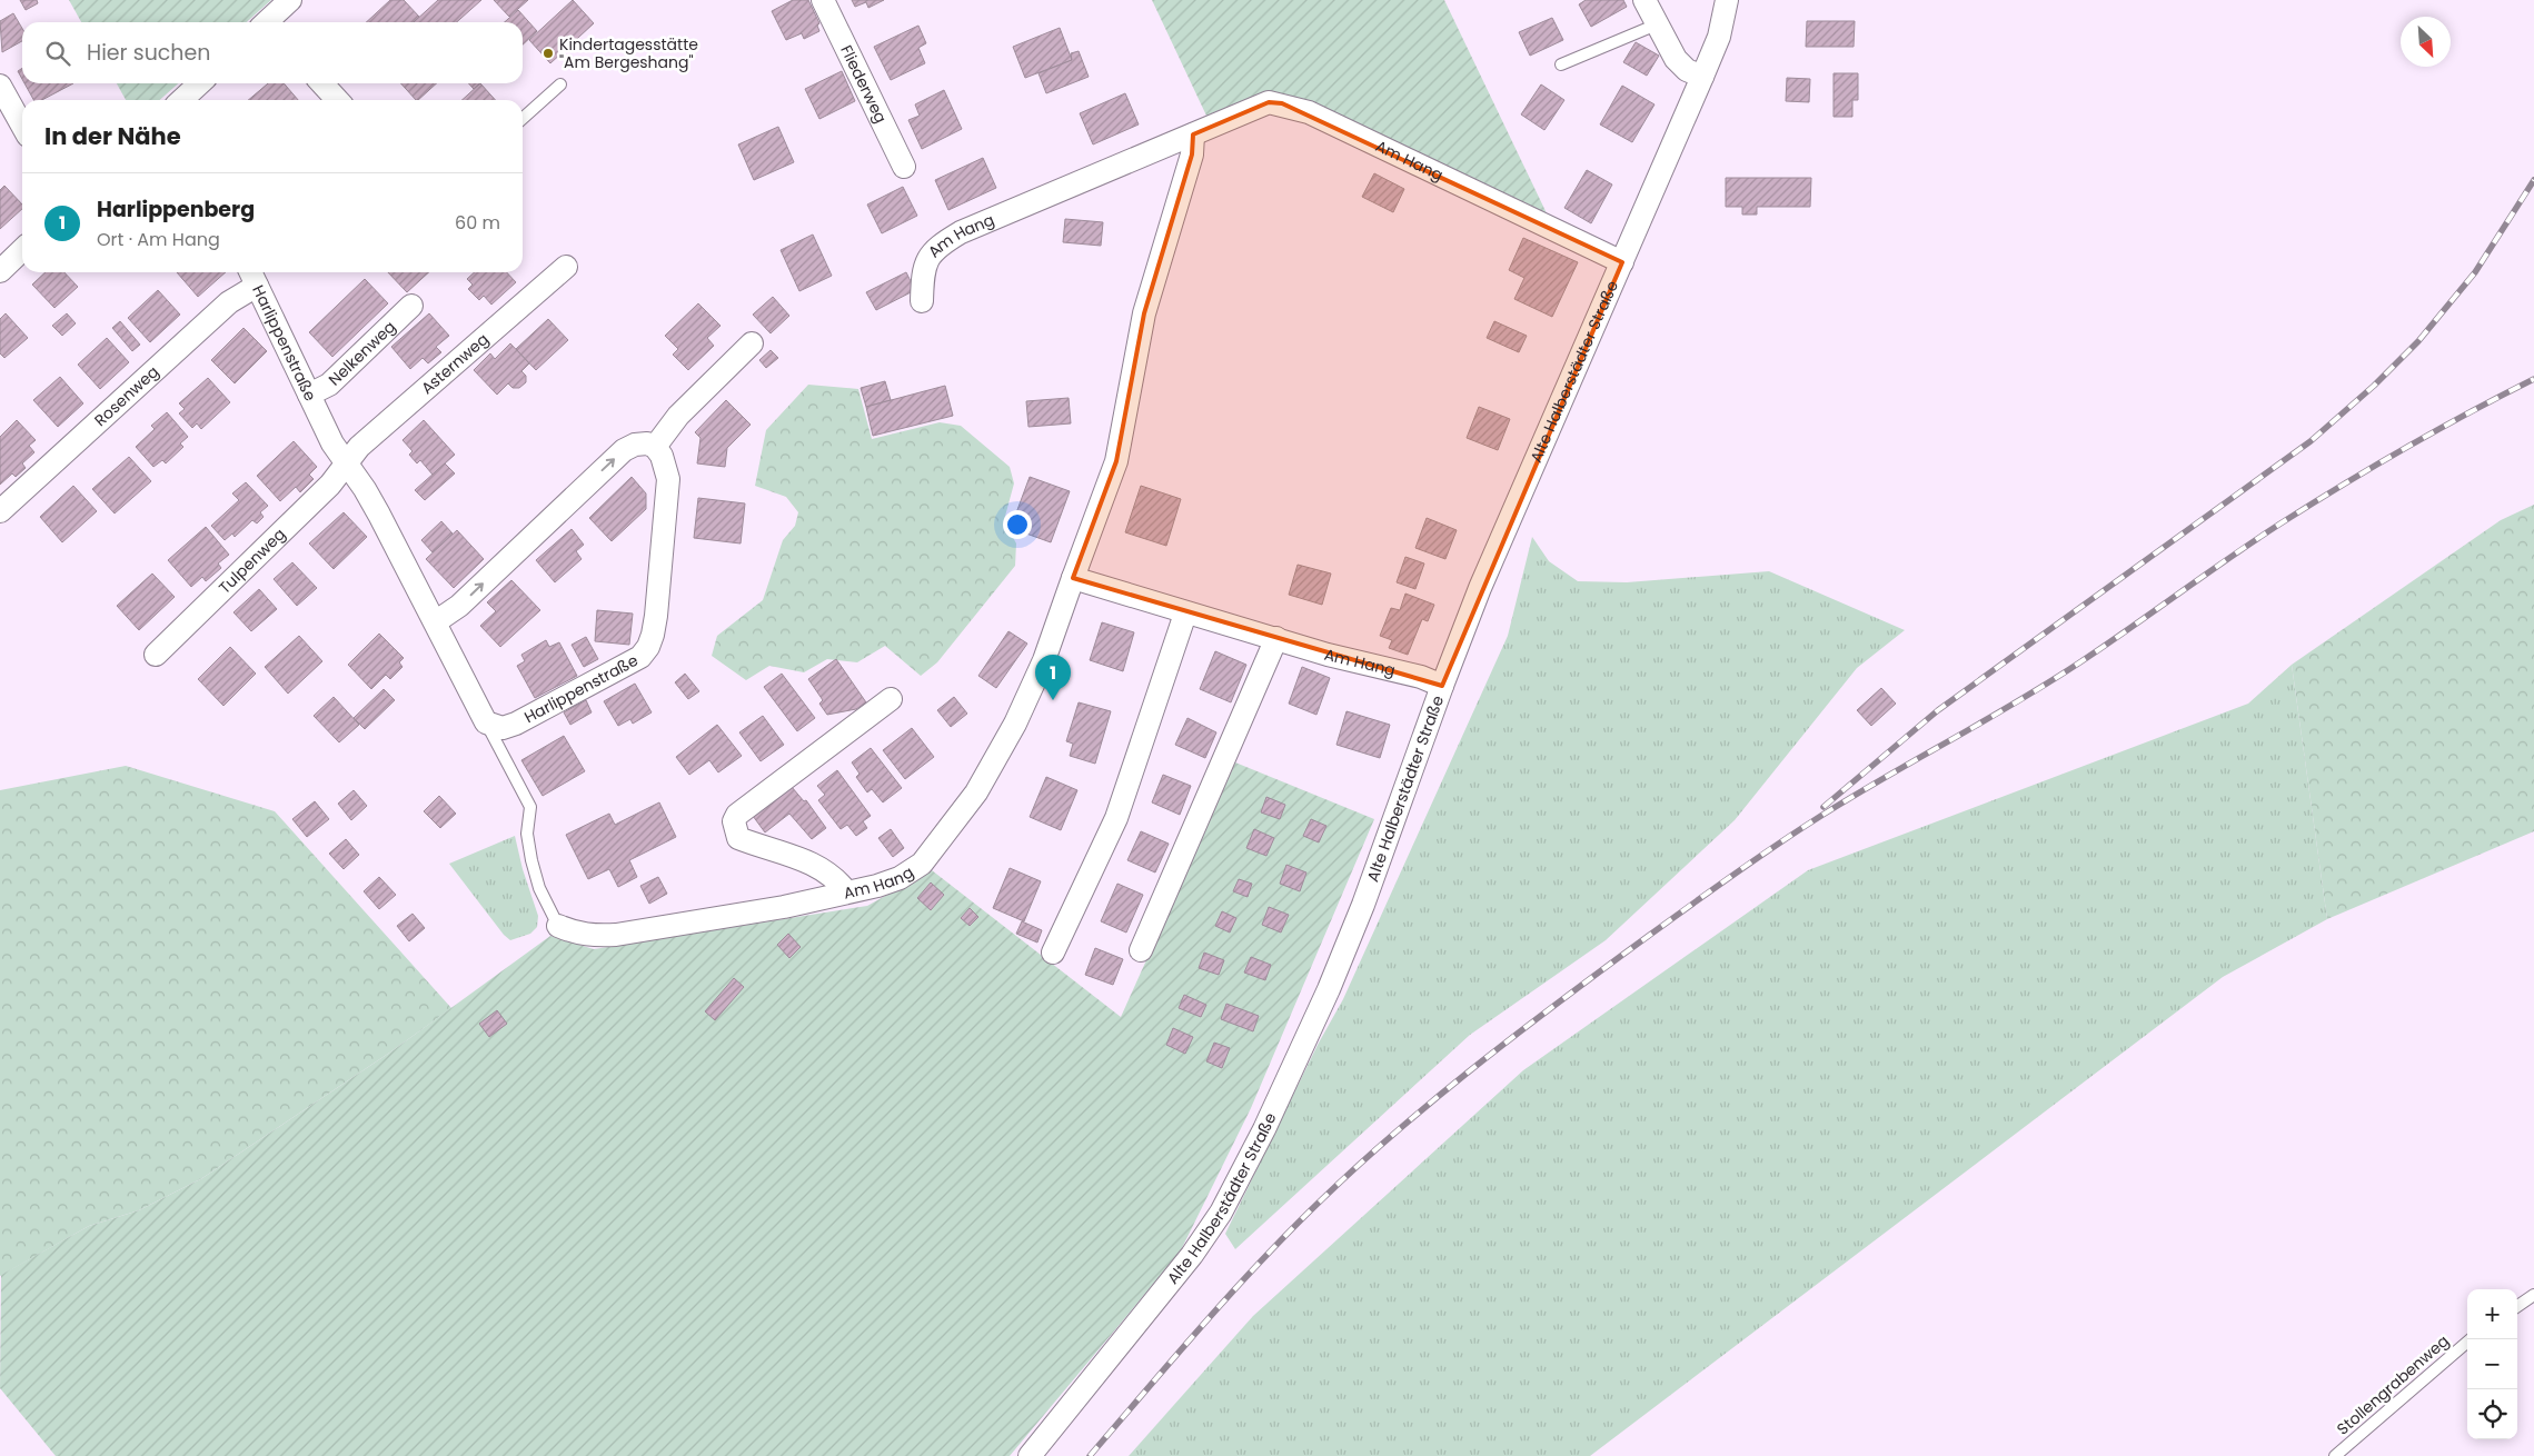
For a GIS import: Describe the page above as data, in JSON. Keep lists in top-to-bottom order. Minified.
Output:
{"streets":{"street":["Fliederweg","Am Hang","Harlippenstraße","Nelkenweg","Asternweg","Alte Halberstädter Straße","Rosenweg","Tulpenweg"],"lane":["Stollengrabenweg"]},"crossings":[["Am Hang","Alte Halberstädter Straße"],["Harlippenstraße","Nelkenweg"],["Harlippenstraße","Asternweg"],["Harlippenstraße","Rosenweg"],["Harlippenstraße","Tulpenweg"],["Asternweg","Tulpenweg"]],"places":["Kindertagesstätte \"Am Bergeshang\""],"north":"bottom right","page":{"search":"Hier suchen","heading":"In der Nähe","list":[{"mark":"1","name":"Harlippenberg","note":"Ort · Am Hang","value":"60 m"}],"pins":"1","map_buttons":["+","−"]}}
